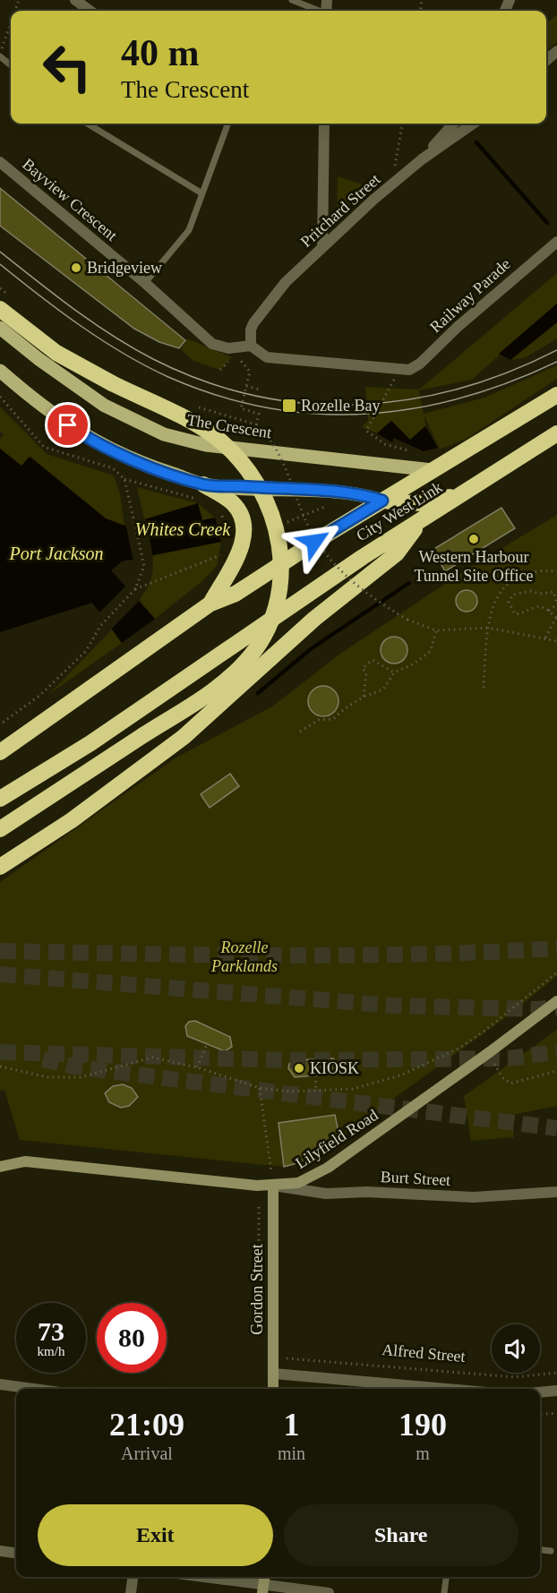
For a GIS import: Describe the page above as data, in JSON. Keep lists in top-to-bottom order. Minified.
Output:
{"streets":{"highway":["City West Link"],"main road":["The Crescent","Lilyfield Road","Gordon Street"],"street":["Bayview Crescent","Pritchard Street","Railway Parade","Burt Street","Alfred Street"]},"crossings":[["Bayview Crescent","Pritchard Street"],["The Crescent","City West Link"],["Lilyfield Road","Burt Street"],["Lilyfield Road","Gordon Street"],["Burt Street","Gordon Street"],["Gordon Street","Alfred Street"]],"water":["Whites Creek","Port Jackson"],"parks":["Rozelle Parklands"],"places":{"other":["Bridgeview","Western Harbour Tunnel Site Office","KIOSK"],"transit":["Rozelle Bay"]},"page":{"turn":["40 m","The Crescent"],"speed":"73 km/h","limit":"80","eta":["21:09","Arrival","1","min","190","m"],"buttons":["Exit","Share"]}}
